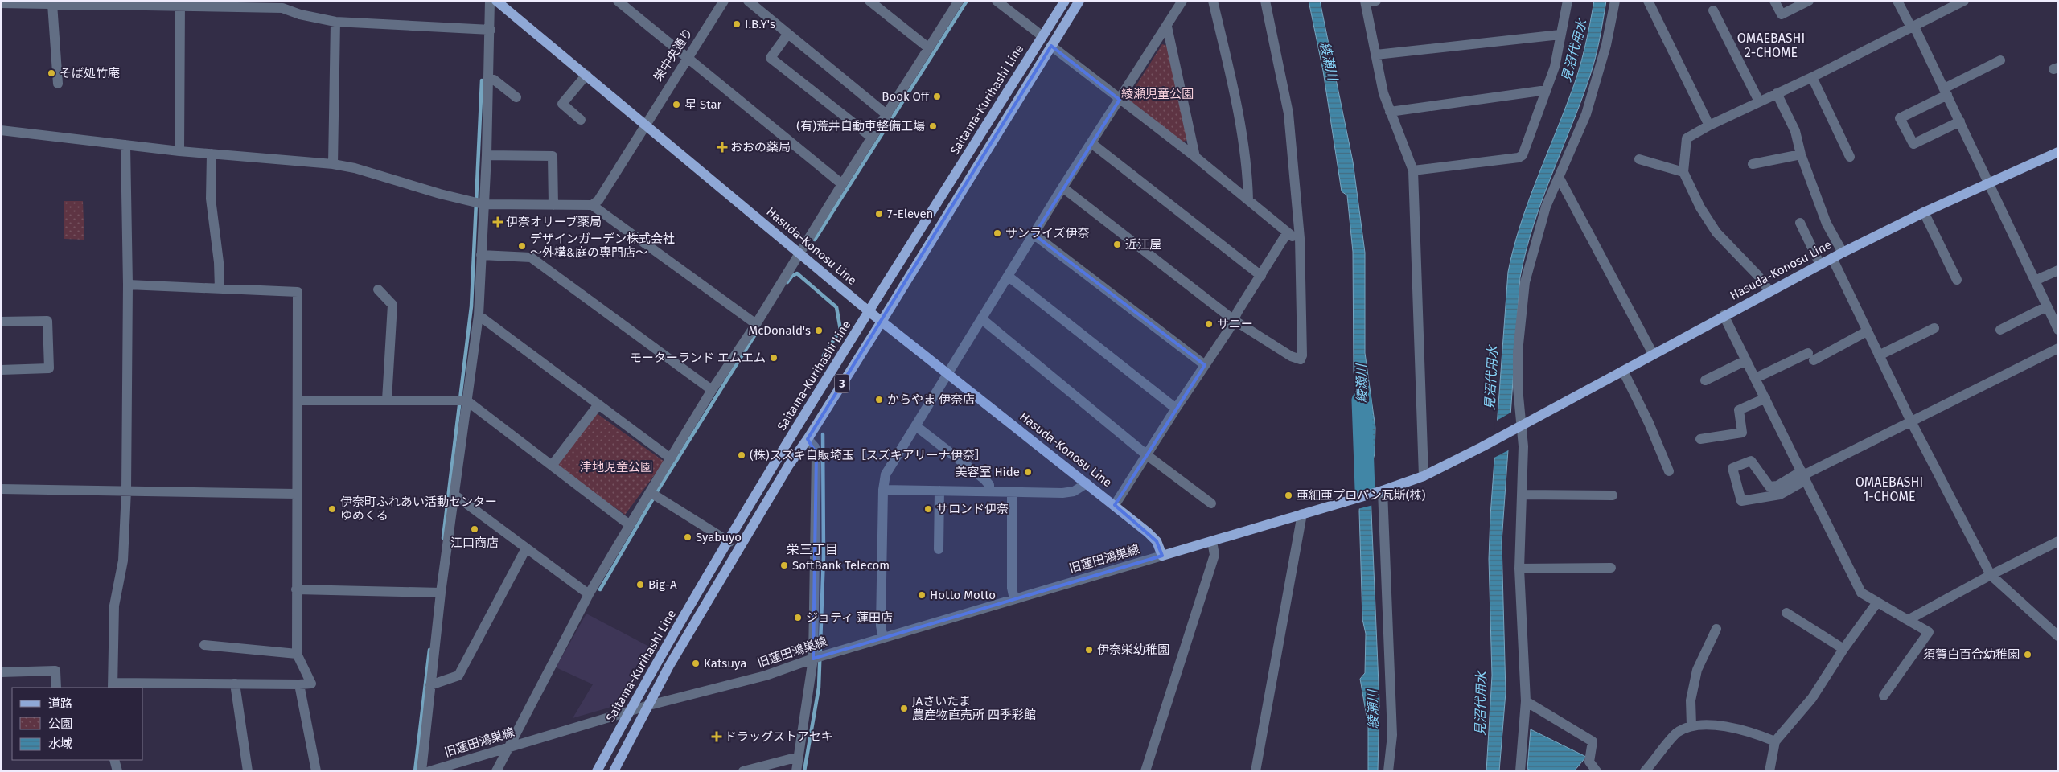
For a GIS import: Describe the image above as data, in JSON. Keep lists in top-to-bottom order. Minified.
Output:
{"streets":{"main road":["Saitama-Kurihashi Line","Hasuda-Konosu Line","3"],"street":["栄中央通り","旧蓮田鴻巣線"]},"crossings":[["栄中央通り","Hasuda-Konosu Line"],["Saitama-Kurihashi Line","Hasuda-Konosu Line"],["Saitama-Kurihashi Line","旧蓮田鴻巣線"],["Hasuda-Konosu Line","旧蓮田鴻巣線"]],"districts":["OMAEBASHI 2-CHOME","OMAEBASHI 1-CHOME","栄三丁目"],"water":["見沼代用水","綾瀬川"],"parks":["綾瀬児童公園","津地児童公園"],"places":{"other":["I.B.Y's","そば処竹庵","Book Off","星 Star","(有)荒井自動車整備工場","7-Eleven","サンライズ伊奈","近江屋","デザインガーデン株式会社 ～外構&庭の専門店～","サニー","McDonald's","モーターランド エムエム","からやま 伊奈店","(株)スズキ自販埼玉［スズキアリーナ伊奈］","美容室 Hide","亜細亜プロパン瓦斯(株)","伊奈町ふれあい活動センター ゆめくる","サロンド伊奈","江口商店","Syabuyo","SoftBank Telecom","Big-A","Hotto Motto","ジョティ 蓮田店","伊奈栄幼稚園","須賀白百合幼稚園","Katsuya","JAさいたま 農産物直売所 四季彩館"],"health":["おおの薬局","伊奈オリーブ薬局","ドラッグストアセキ"]},"legend":["道路","公園","水域"]}
